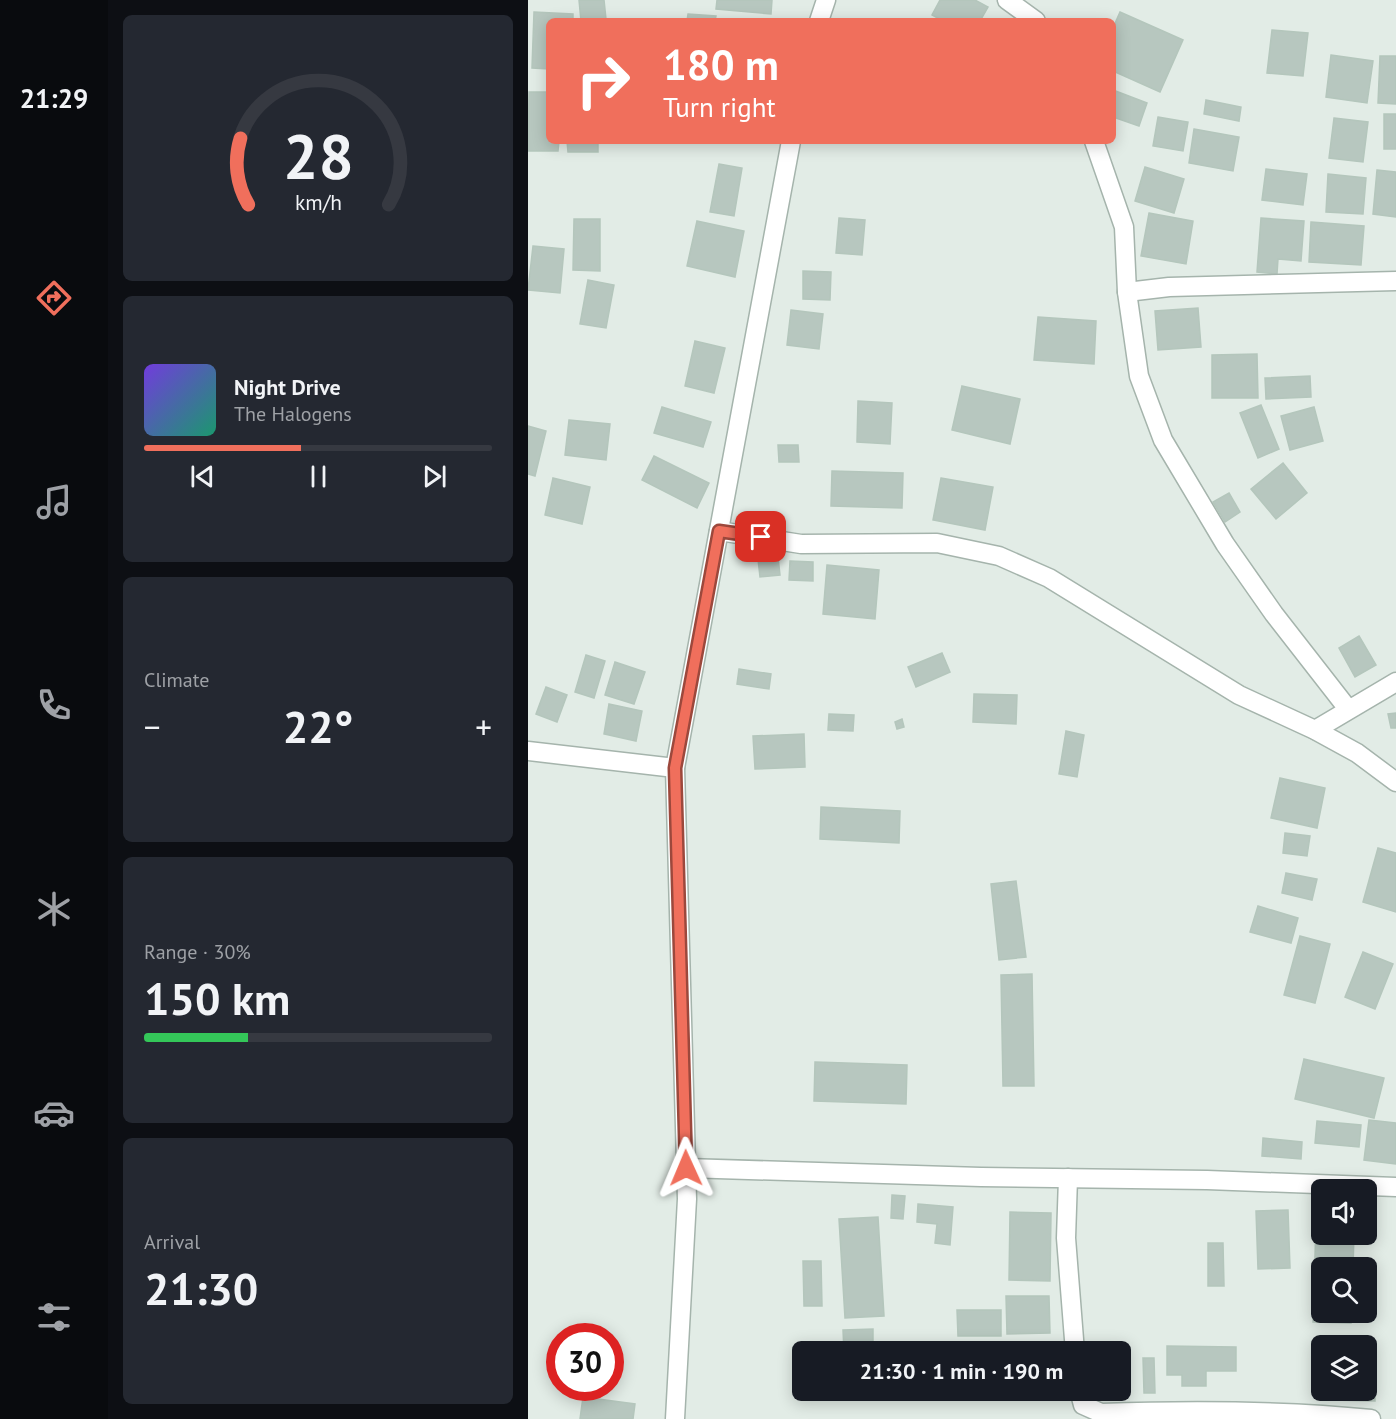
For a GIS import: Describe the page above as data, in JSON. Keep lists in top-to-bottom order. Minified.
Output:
{"page":{"tabs":"21:29","turn":["180 m","Turn right"],"song":["Night Drive","The Halogens"],"tile":["Climate",["Range · 30%","150 km"],["Arrival","21:30"]],"heat":["−","22°","+"],"limit":"30","trip":"21:30 · 1 min · 190 m","gauge":["28","km/h"]}}
